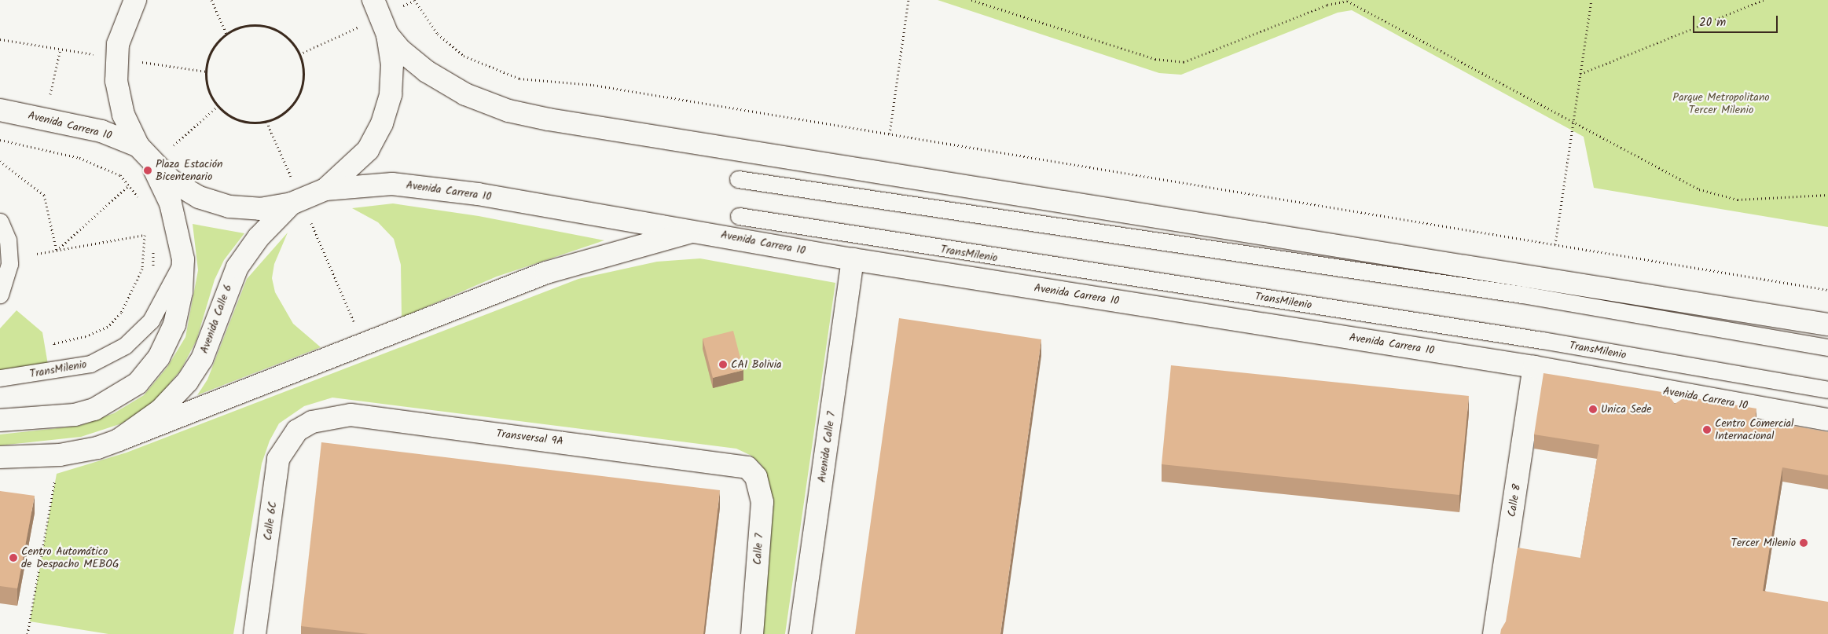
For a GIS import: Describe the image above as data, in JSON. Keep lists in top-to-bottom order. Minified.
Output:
{"streets":{"main road":["Avenida Carrera 10","Avenida Calle 6","Transversal 9A","Avenida Calle 7","Calle 8","Calle 6C","Calle 7"],"lane":["TransMilenio"]},"crossings":[["Avenida Carrera 10","Avenida Calle 7"],["Avenida Carrera 10","Calle 8"],["Transversal 9A","Calle 6C"],["Transversal 9A","Calle 7"]],"parks":["Parque Metropolitano Tercer Milenio"],"places":["Plaza Estación Bicentenario","CAI Bolivia","Unica Sede","Centro Comercial Internacional","Tercer Milenio","Centro Automático de Despacho MEBOG"],"scale_bar":"20 m"}
